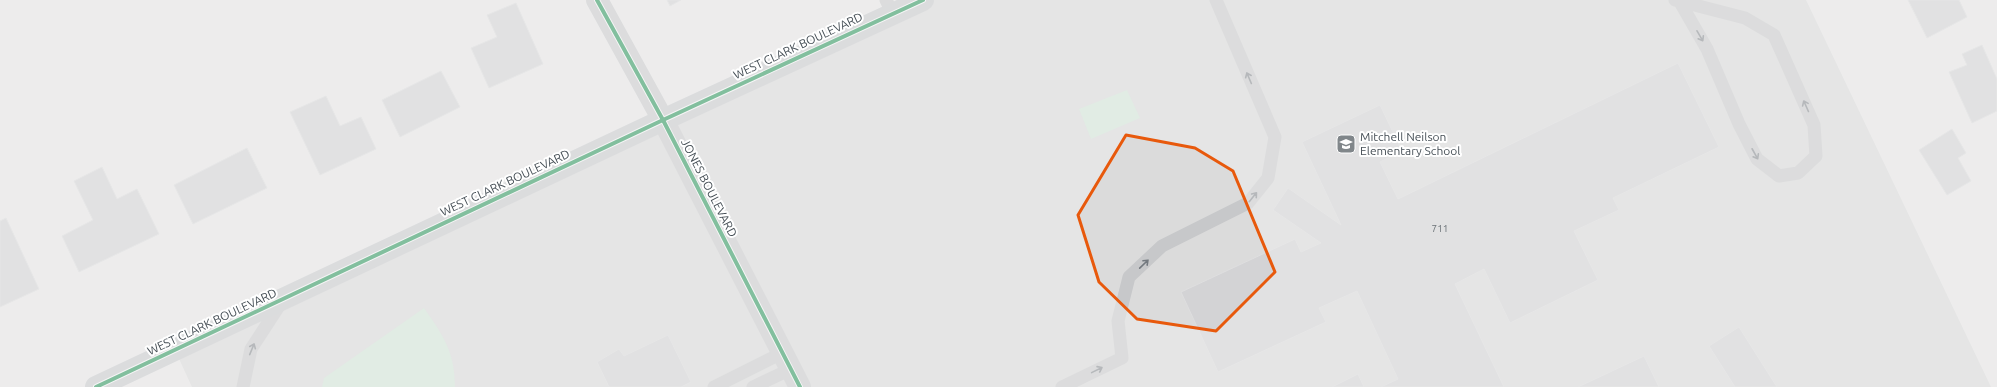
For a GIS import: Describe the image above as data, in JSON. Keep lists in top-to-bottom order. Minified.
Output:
{"streets":{"street":["WEST CLARK BOULEVARD","JONES BOULEVARD"]},"crossings":[["WEST CLARK BOULEVARD","JONES BOULEVARD"]],"places":{"school or university":["Mitchell Neilson Elementary School"]},"house_numbers":["711"]}
